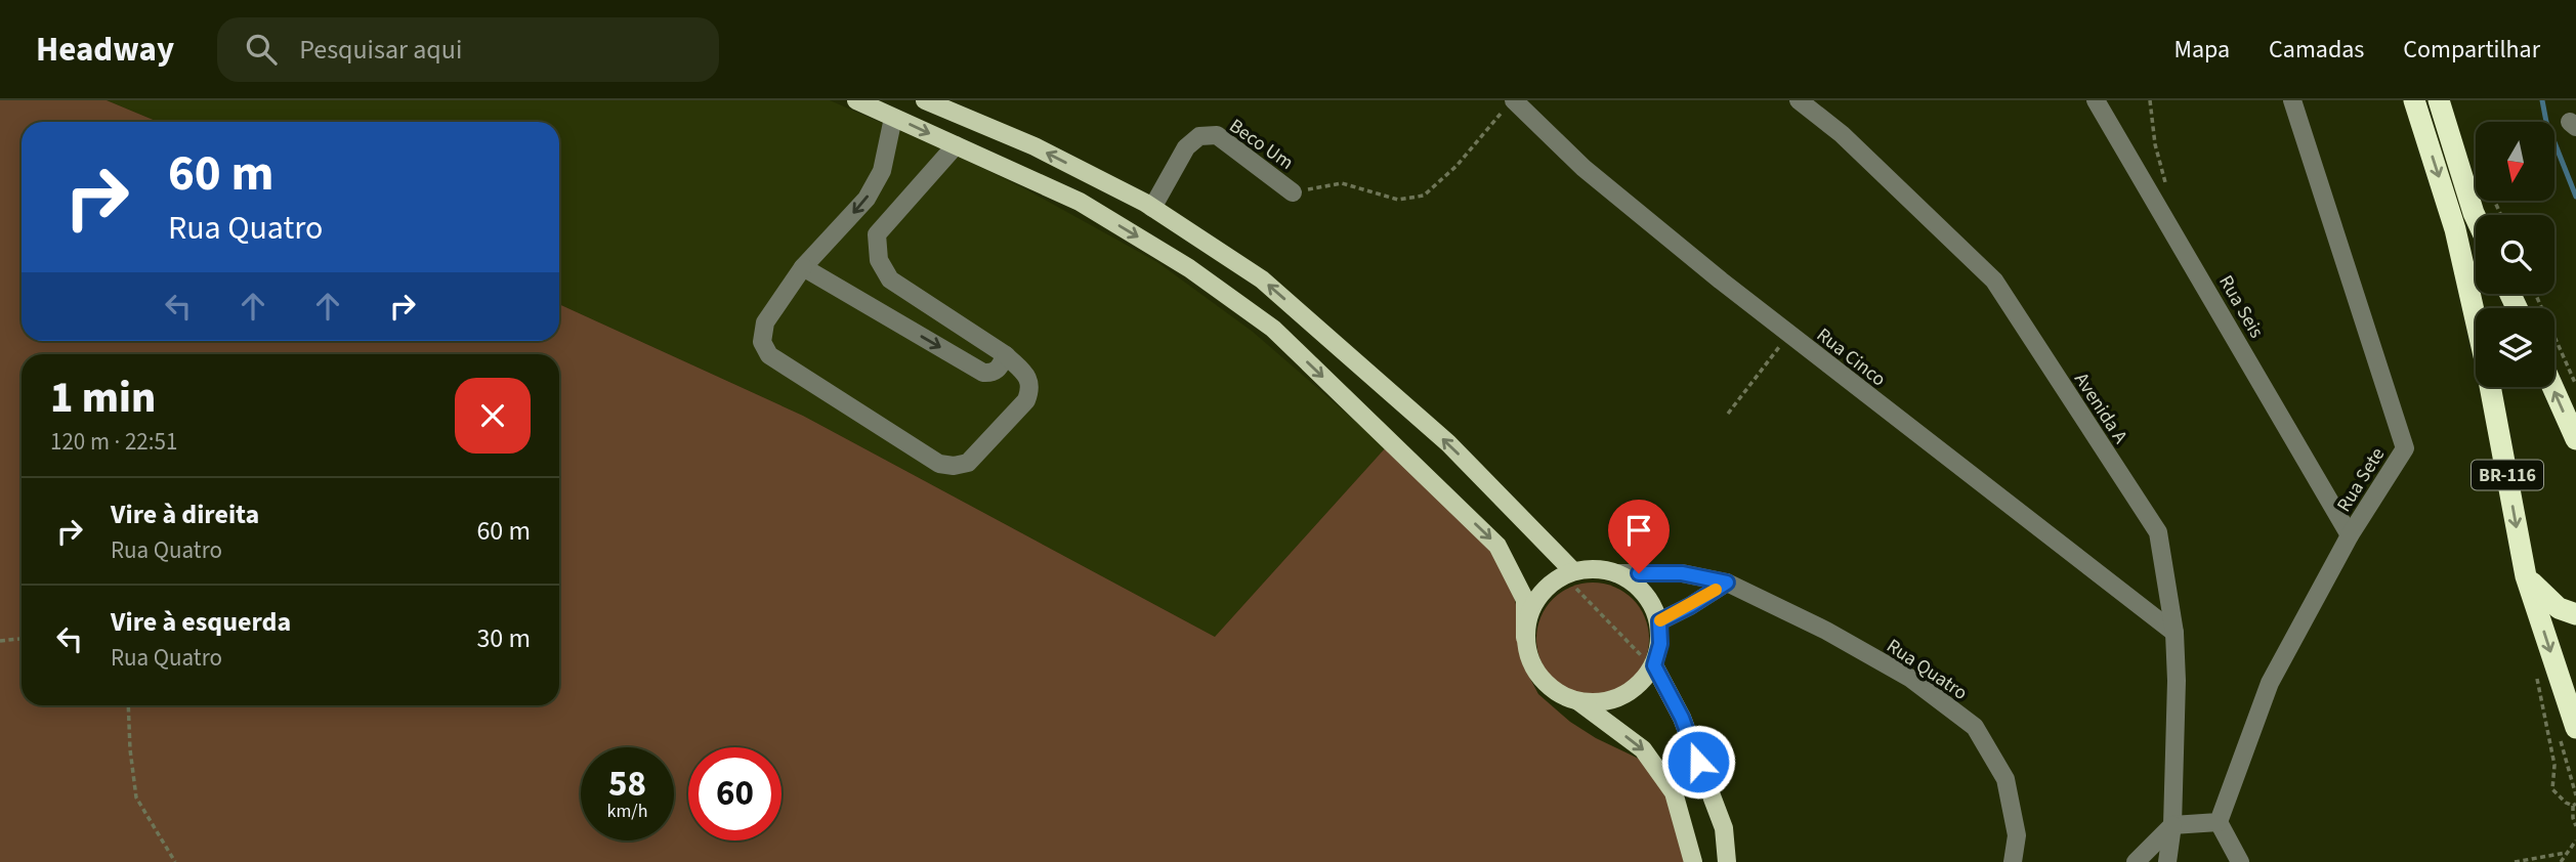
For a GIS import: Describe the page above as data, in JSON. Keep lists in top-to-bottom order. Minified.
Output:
{"streets":{"highway":["BR-116"],"street":["Beco Um","Rua Seis","Rua Cinco","Avenida A","Rua Sete","Rua Quatro"]},"crossings":[["Beco Um","Rua Cinco"],["Rua Seis","Rua Sete"],["Rua Cinco","Avenida A"]],"north":"bottom","page":{"header":"Headway","search":"Pesquisar aqui","nav":["Mapa","Camadas","Compartilhar"],"turn":["60 m","Rua Quatro"],"heading":["1 min","120 m · 22:51"],"list":[{"name":"Vire à direita","note":"Rua Quatro","value":"60 m"},{"name":"Vire à esquerda","note":"Rua Quatro","value":"30 m"}],"speed":"58 km/h","limit":"60"}}
